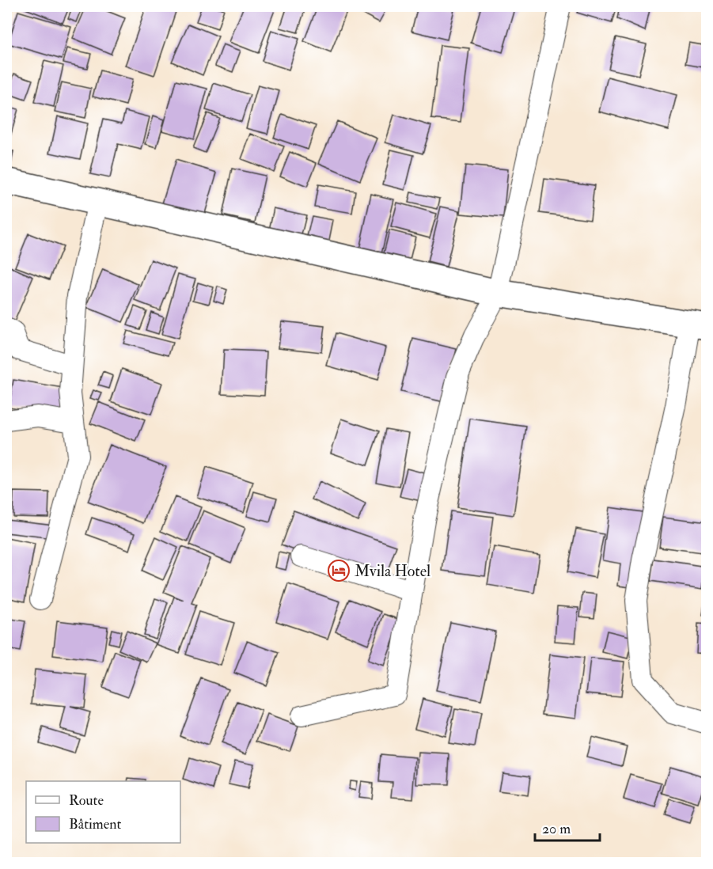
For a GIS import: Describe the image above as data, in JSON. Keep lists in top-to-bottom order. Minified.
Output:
{"places":{"hotel":["Mvila Hotel"]},"legend":["Route","Bâtiment"],"scale_bar":"20 m"}
